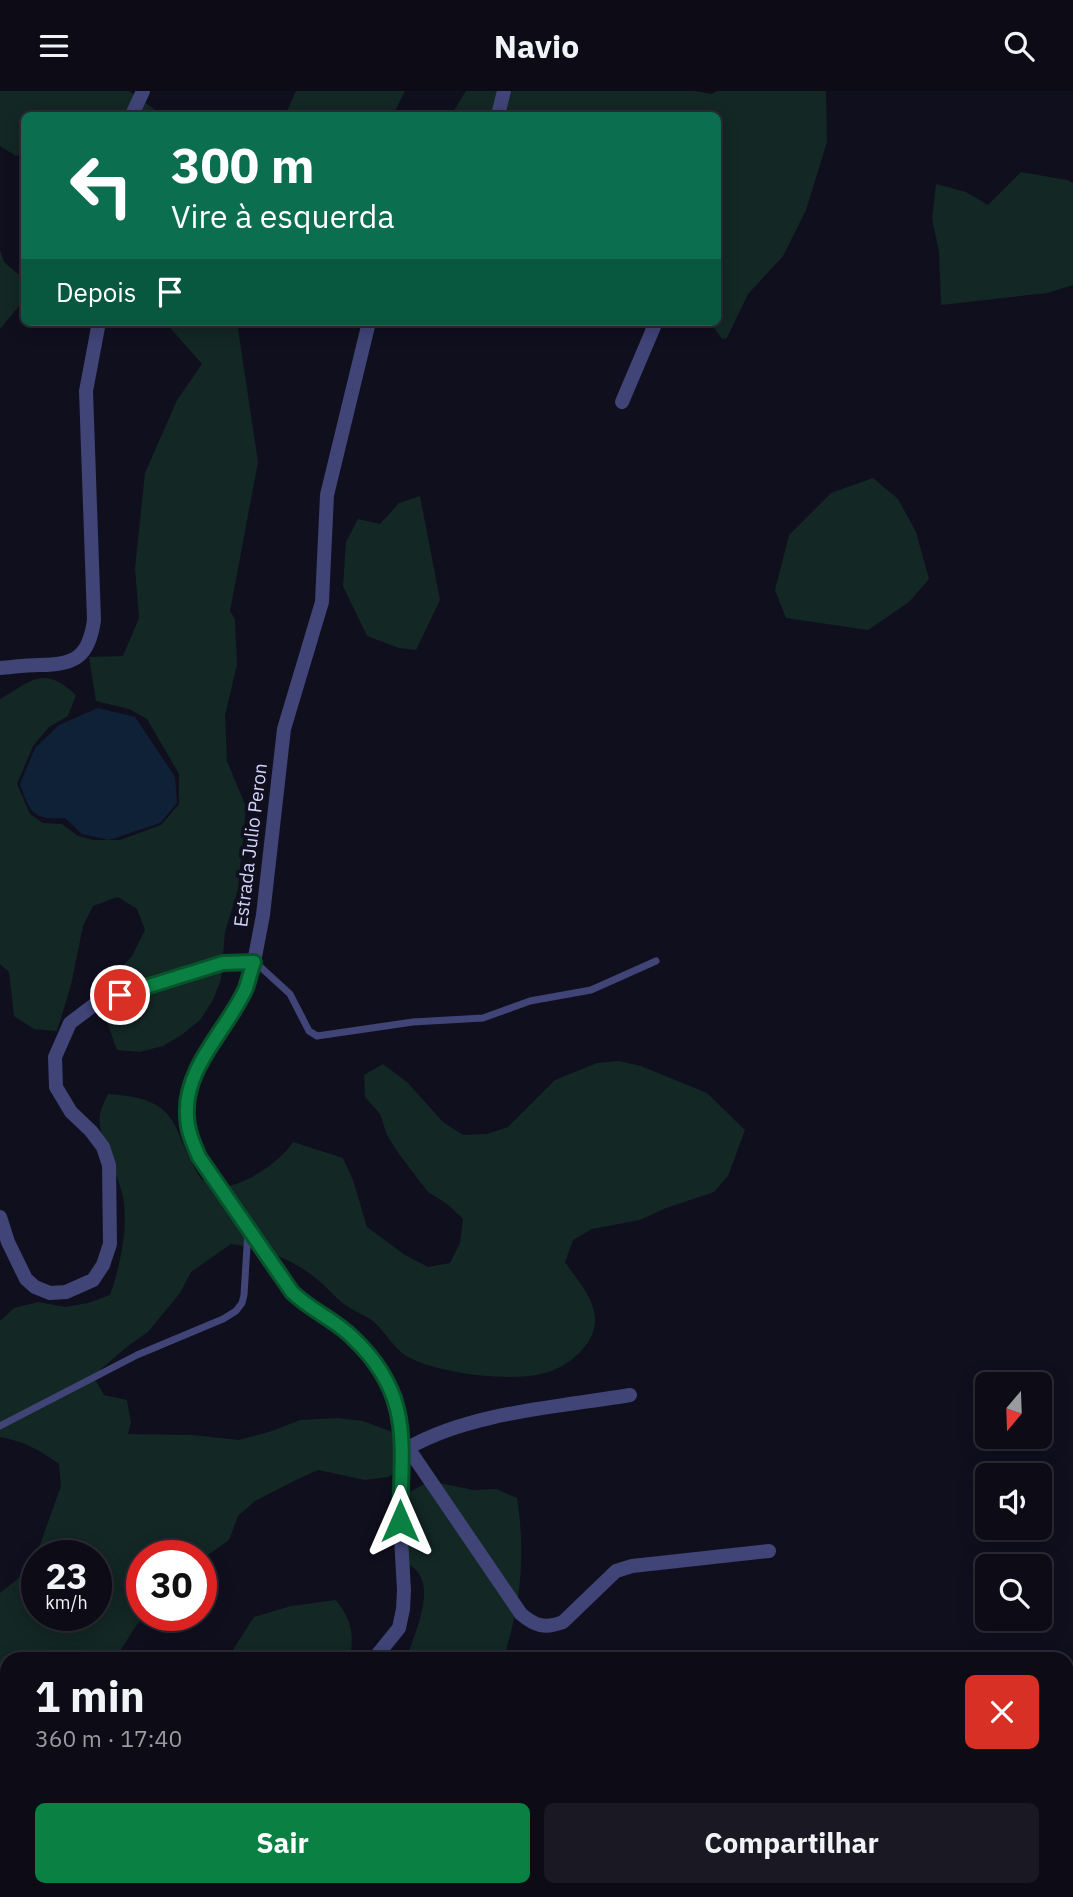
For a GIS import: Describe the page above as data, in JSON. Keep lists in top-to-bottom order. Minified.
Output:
{"streets":{"street":["Estrada Julio Peron"]},"north":"bottom","page":{"header":"Navio","turn":["300 m","Vire à esquerda"],"then":"Depois","speed":"23 km/h","limit":"30","heading":["1 min","360 m · 17:40"],"buttons":["Sair","Compartilhar"]}}
